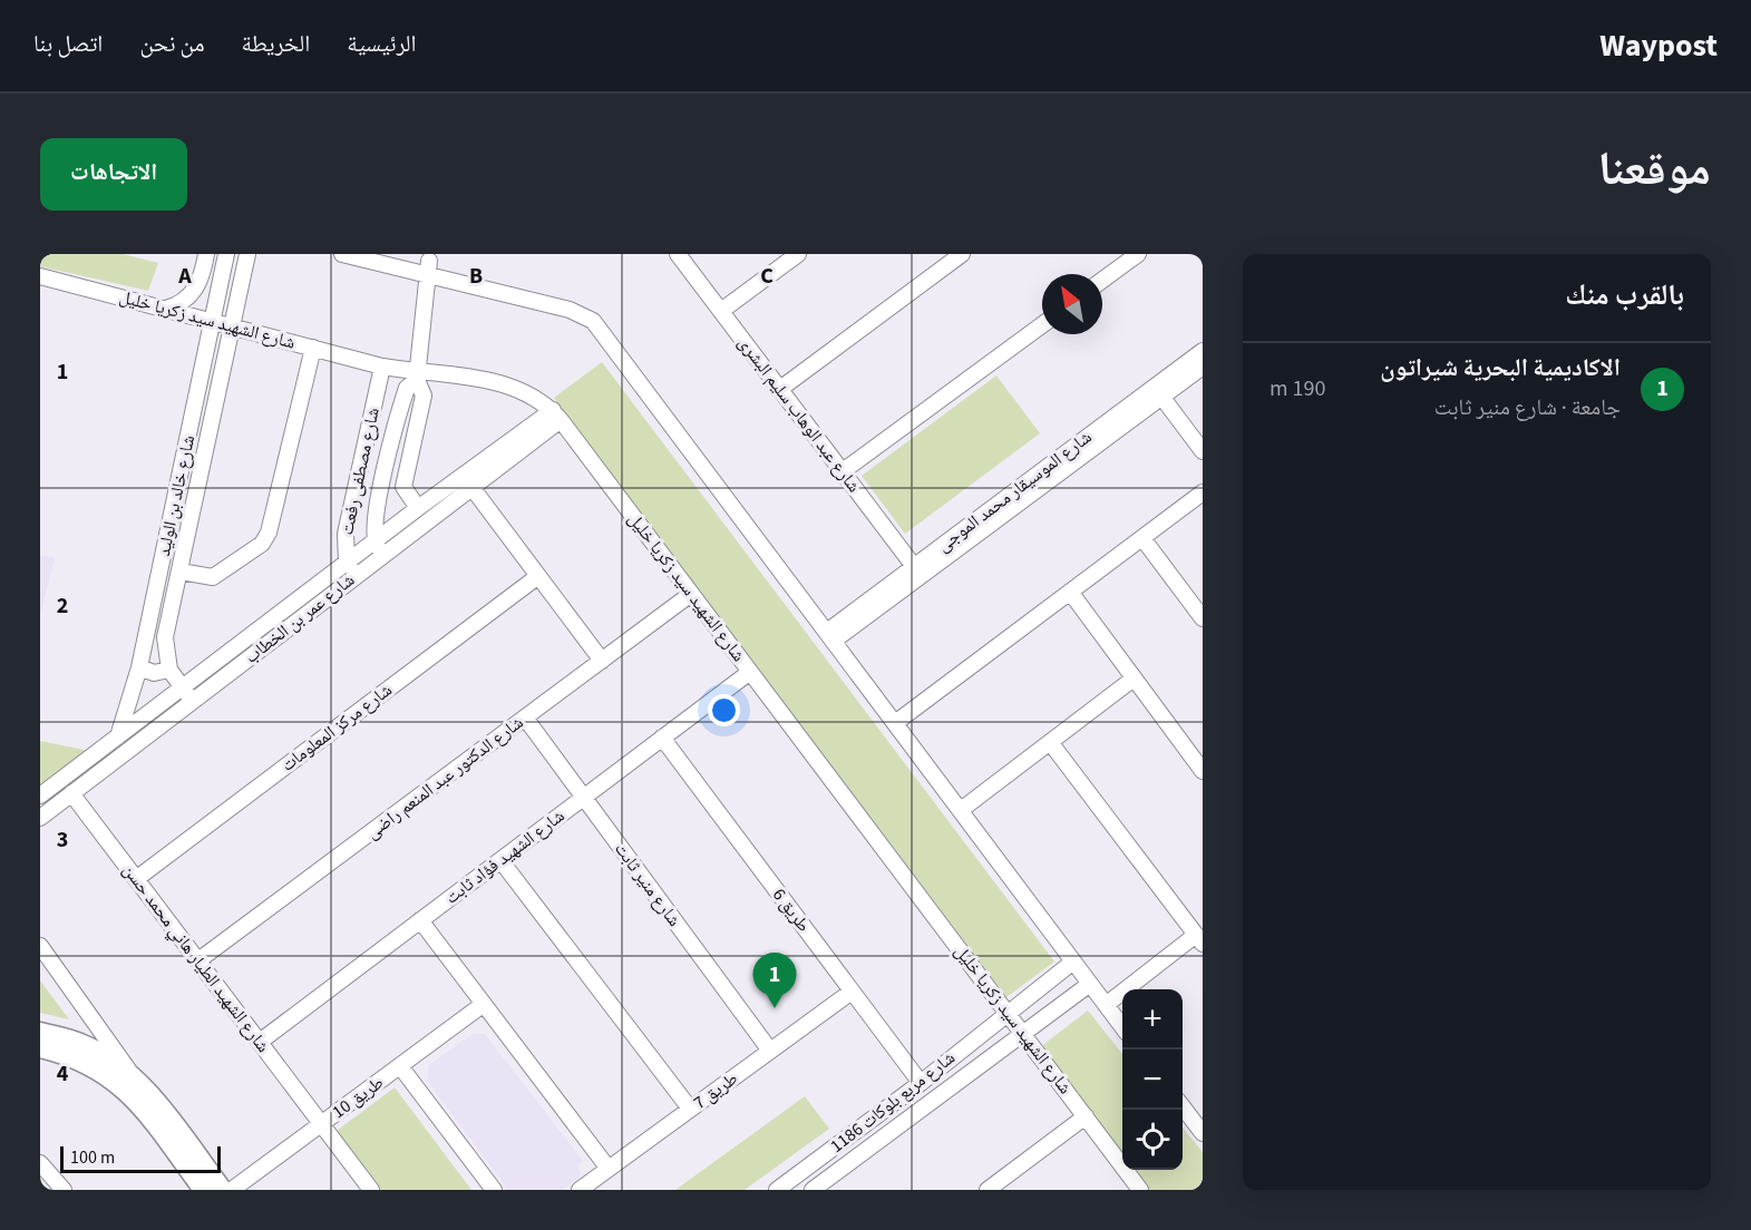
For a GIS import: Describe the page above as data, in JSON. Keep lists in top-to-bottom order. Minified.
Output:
{"streets":{"street":["شارع الشهيد سيد زكريا خليل","شارع عبد الوهاب سليم البشرى","شارع مصطفى رفعت","شارع الموسيقار محمد الموجى","شارع خالد بن الوليد","شارع عمر بن الخطاب","شارع مركز المعلومات","شارع الدكتور عبد المنعم راضى","شارع الشهيد فؤاد ثابت","شارع منير ثابت","طريق 6","شارع الشهيد الطيار هاني محمد حسن","طريق 7","طريق 10","شارع مربع بلوكات 1186"]},"crossings":[["شارع الشهيد سيد زكريا خليل","شارع مصطفى رفعت"],["شارع الشهيد سيد زكريا خليل","شارع خالد بن الوليد"],["شارع الشهيد سيد زكريا خليل","شارع عمر بن الخطاب"],["شارع الشهيد سيد زكريا خليل","شارع الدكتور عبد المنعم راضى"],["شارع الشهيد سيد زكريا خليل","شارع الشهيد فؤاد ثابت"],["شارع الشهيد سيد زكريا خليل","شارع مربع بلوكات 1186"],["شارع عبد الوهاب سليم البشرى","شارع الموسيقار محمد الموجى"],["شارع مصطفى رفعت","شارع عمر بن الخطاب"],["شارع خالد بن الوليد","شارع عمر بن الخطاب"],["شارع عمر بن الخطاب","شارع الشهيد الطيار هاني محمد حسن"],["شارع مركز المعلومات","شارع الشهيد الطيار هاني محمد حسن"],["شارع الدكتور عبد المنعم راضى","شارع منير ثابت"],["شارع الدكتور عبد المنعم راضى","شارع الشهيد الطيار هاني محمد حسن"],["شارع الشهيد فؤاد ثابت","شارع منير ثابت"],["شارع الشهيد فؤاد ثابت","طريق 6"],["شارع الشهيد فؤاد ثابت","شارع الشهيد الطيار هاني محمد حسن"],["شارع منير ثابت","طريق 7"],["طريق 6","طريق 7"],["طريق 6","شارع مربع بلوكات 1186"],["شارع الشهيد الطيار هاني محمد حسن","طريق 10"]],"scale_bar":"100 m","north":"top left","page":{"header":"Waypost","nav":["الرئيسية","الخريطة","من نحن","اتصل بنا"],"title":"موقعنا","buttons":"الاتجاهات","heading":"بالقرب منك","list":[{"mark":"1","name":"الاكاديمية البحرية شيراتون","note":"جامعة · شارع منير ثابت","value":"190 m"}],"pins":"1","map_buttons":["+","−"],"scale":"100 m"},"grid":{"columns":["A","B","C"],"rows":["1","2","3","4"]}}
